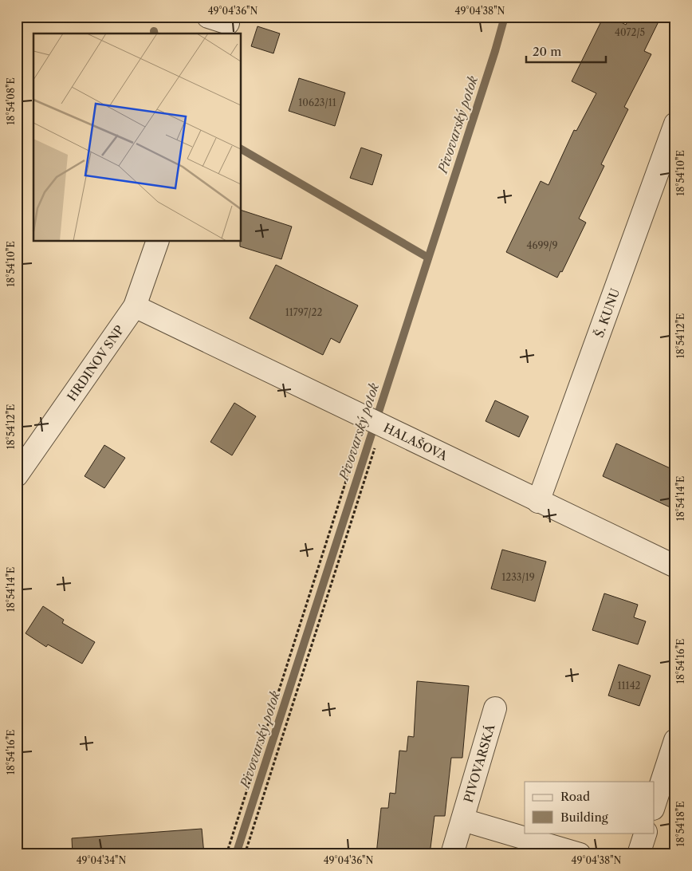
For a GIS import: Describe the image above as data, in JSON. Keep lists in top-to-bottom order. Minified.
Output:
{"streets":{"street":["Š. KUNU","HRDINOV SNP","HALAŠOVA","PIVOVARSKÁ"]},"crossings":[["Š. KUNU","HALAŠOVA"],["HRDINOV SNP","HALAŠOVA"]],"water":["Pivovarský potok"],"house_numbers":["4072/5","10623/11","4699/9","11797/22","1233/19","11142"],"legend":["Road","Building"],"scale_bar":"20 m","coordinates":["49°04'36\"N","49°04'38\"N","18°54'08\"E","18°54'10\"E","18°54'12\"E","18°54'14\"E","18°54'16\"E","18°54'18\"E","49°04'34\"N"]}
